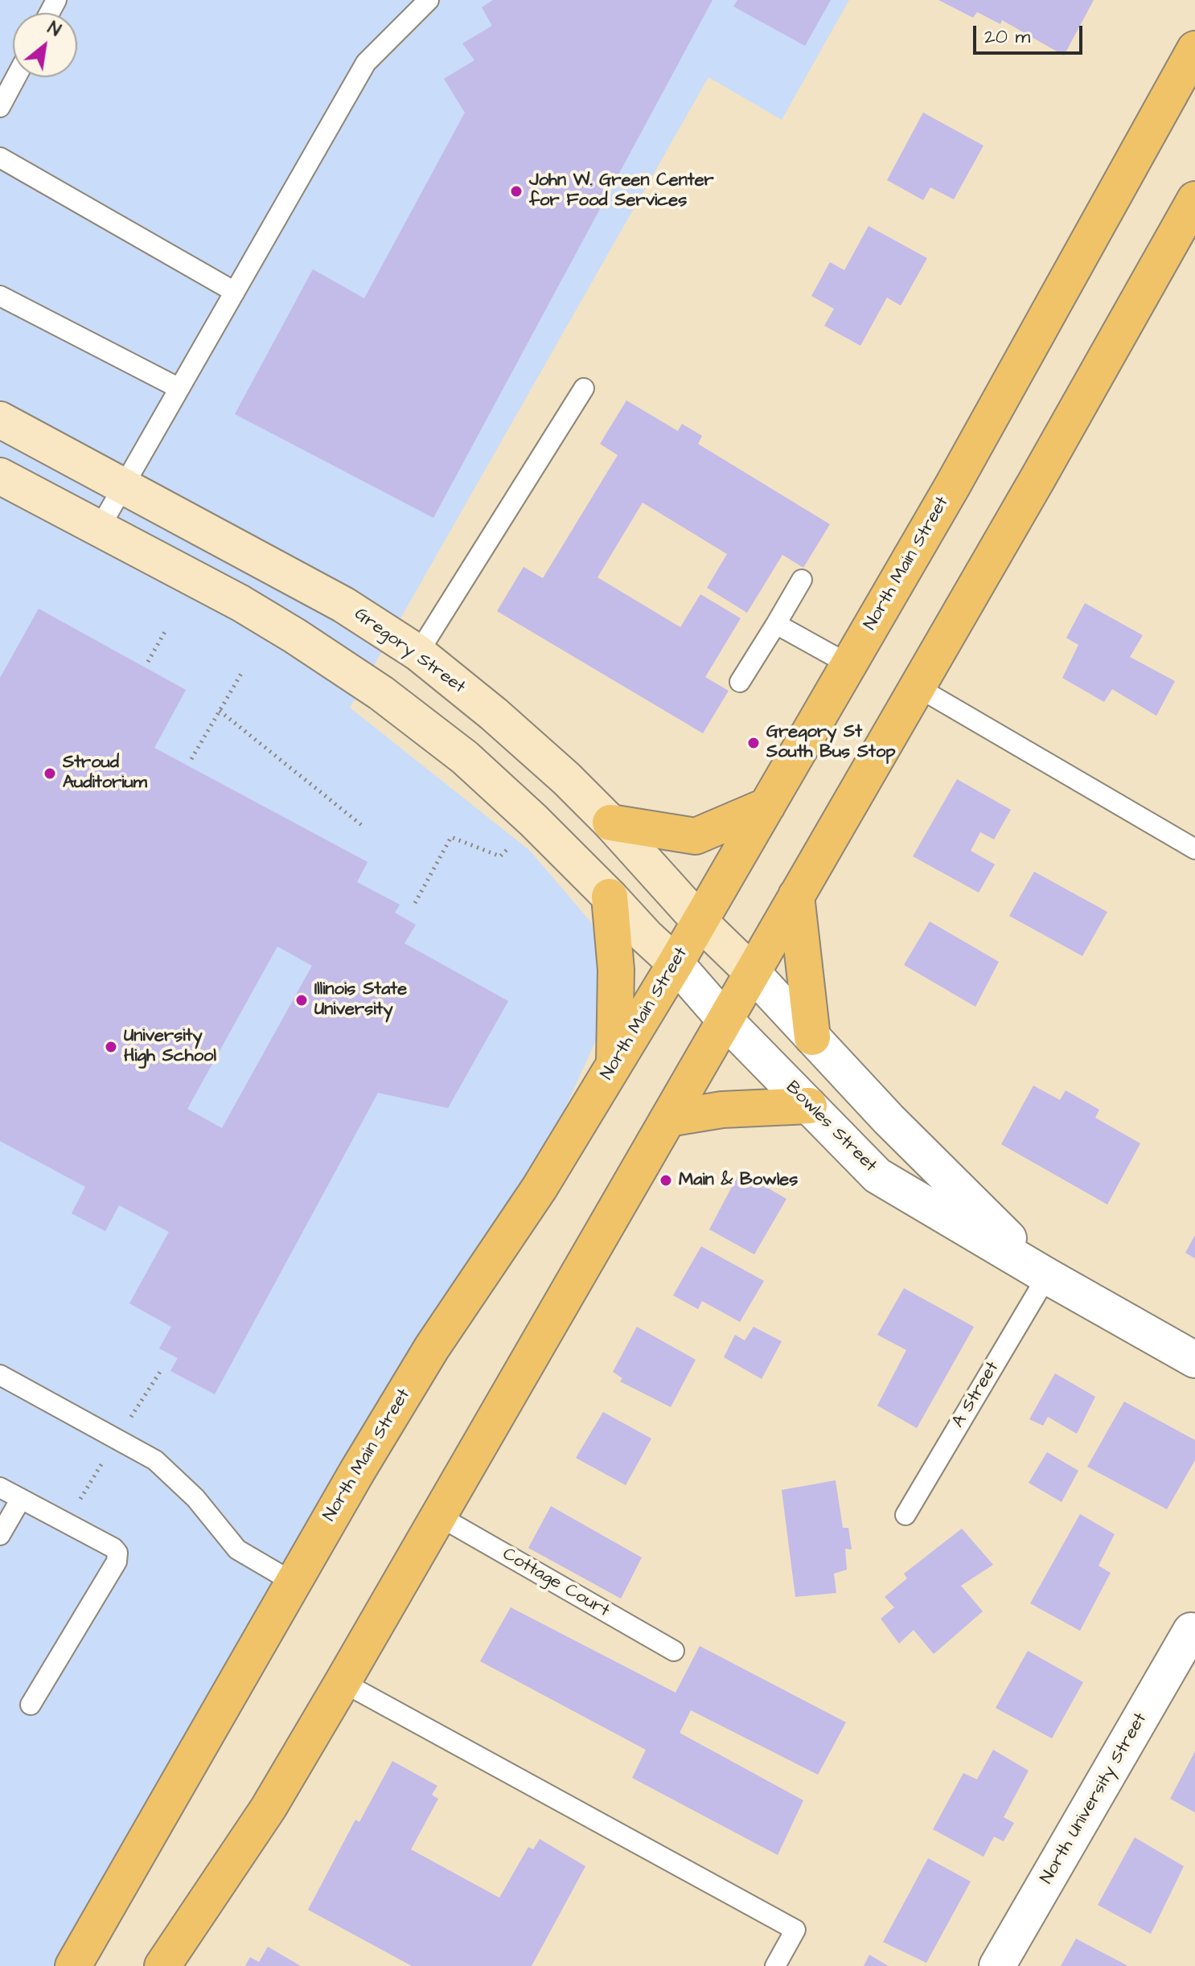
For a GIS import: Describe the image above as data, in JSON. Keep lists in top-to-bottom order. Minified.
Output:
{"streets":{"main road":["North Main Street","Gregory Street"],"street":["Bowles Street","North University Street"],"lane":["A Street","Cottage Court"]},"crossings":[["North Main Street","Gregory Street"],["North Main Street","Bowles Street"],["Gregory Street","Bowles Street"],["Bowles Street","A Street"]],"places":["John W. Green Center for Food Services","Gregory St South Bus Stop","Stroud Auditorium","Illinois State University","University High School","Main & Bowles"],"scale_bar":"20 m","north":"top right"}
